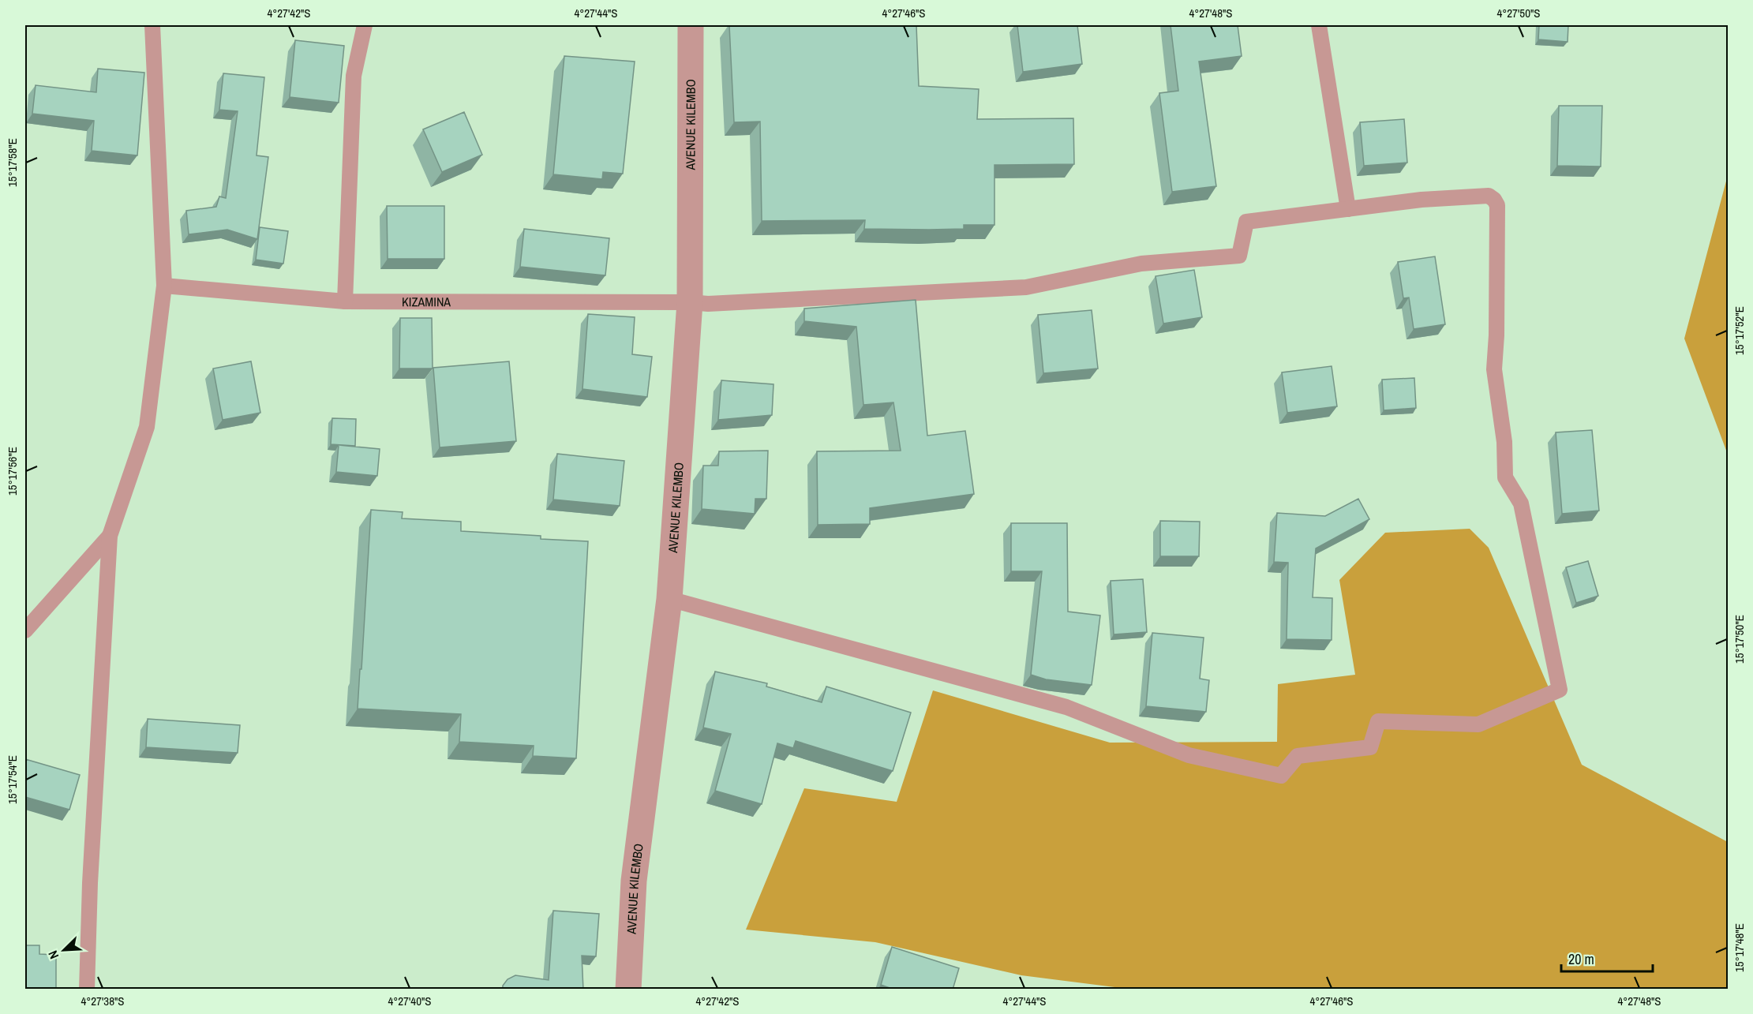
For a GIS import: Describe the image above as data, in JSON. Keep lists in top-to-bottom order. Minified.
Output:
{"streets":{"street":["AVENUE KILEMBO"],"lane":["KIZAMINA"]},"crossings":[["AVENUE KILEMBO","KIZAMINA"]],"scale_bar":"20 m","north":"bottom left","coordinates":["4°27'42\"S","4°27'44\"S","4°27'46\"S","4°27'48\"S","4°27'50\"S","15°17'58\"E","15°17'52\"E","15°17'56\"E","15°17'50\"E","15°17'54\"E","15°17'48\"E","4°27'38\"S","4°27'40\"S"]}
